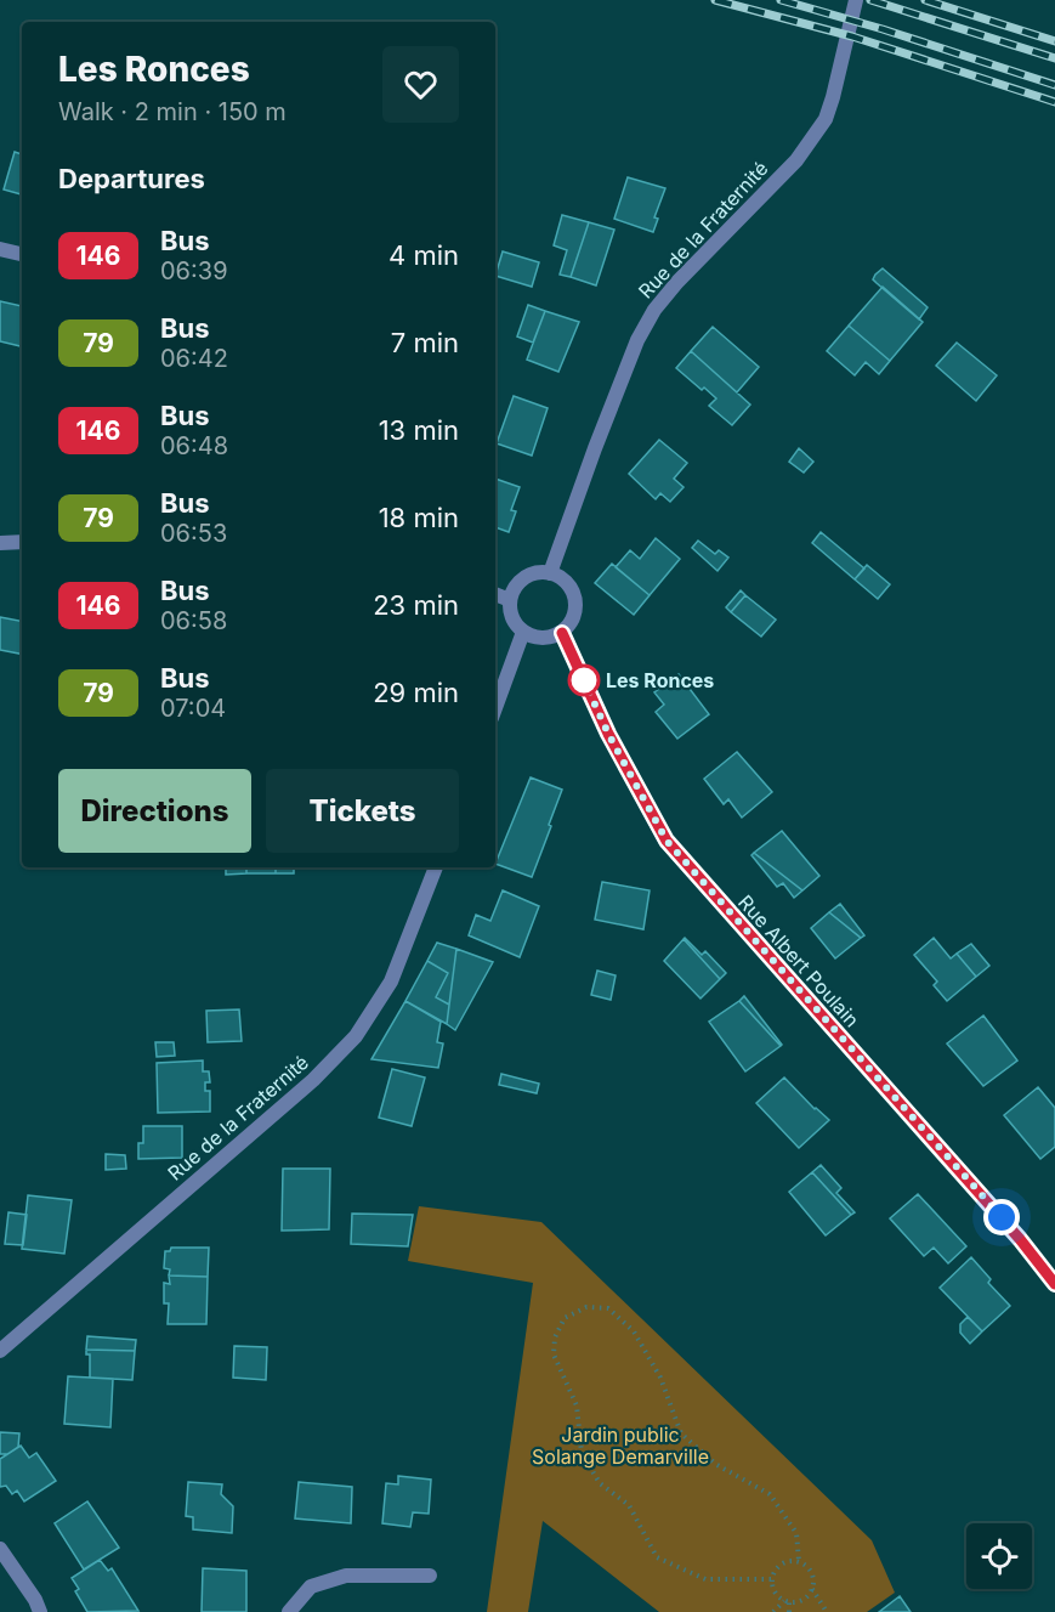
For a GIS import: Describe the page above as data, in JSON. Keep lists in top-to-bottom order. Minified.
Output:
{"streets":{"street":["Rue de la Fraternité","Rue Albert Poulain"]},"crossings":[["Rue de la Fraternité","Rue Albert Poulain"]],"parks":["Jardin public Solange Demarville"],"places":["Les Ronces"],"lines":["bus line 146"],"page":{"heading":[["Les Ronces","Walk · 2 min · 150 m"],"Departures"],"list":[{"mark":"146","name":"Bus","note":"06:39","value":"4 min"},{"mark":"79","name":"Bus","note":"06:42","value":"7 min"},{"mark":"146","name":"Bus","note":"06:48","value":"13 min"},{"mark":"79","name":"Bus","note":"06:53","value":"18 min"},{"mark":"146","name":"Bus","note":"06:58","value":"23 min"},{"mark":"79","name":"Bus","note":"07:04","value":"29 min"}],"buttons":["Directions","Tickets"]}}
